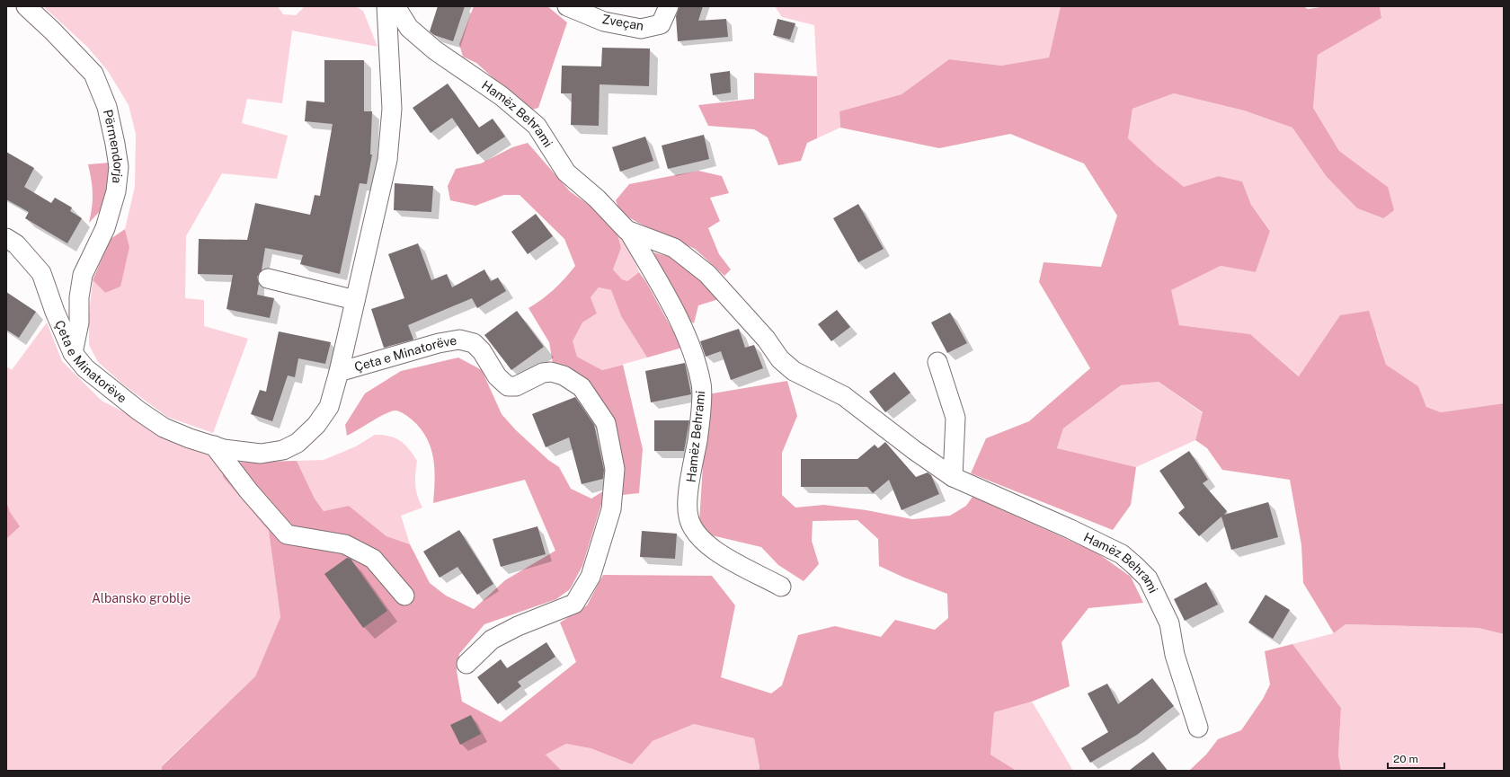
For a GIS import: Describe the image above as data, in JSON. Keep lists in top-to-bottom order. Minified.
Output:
{"streets":{"street":["Zveçan","Hamëz Behrami","Përmendorja","Çeta e Minatorëve"]},"crossings":[["Përmendorja","Çeta e Minatorëve"]],"parks":["Albansko groblje"],"scale_bar":"20 m"}
